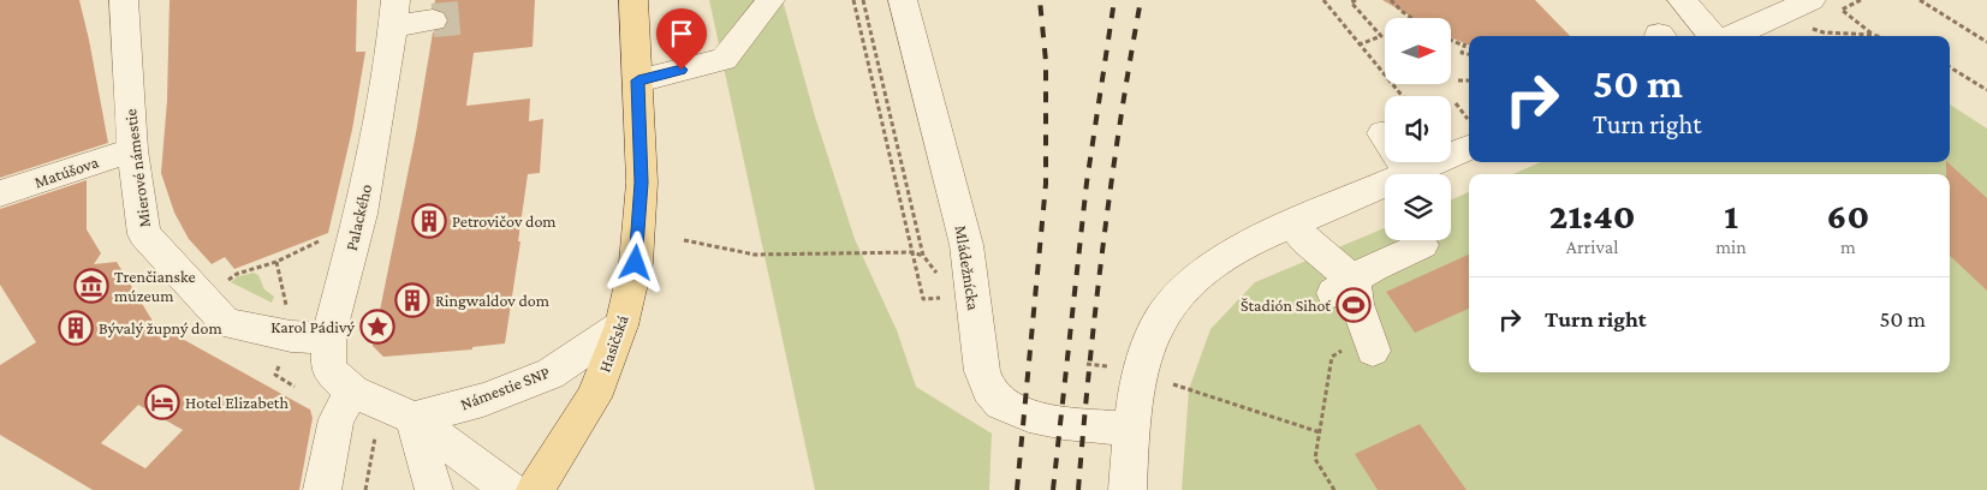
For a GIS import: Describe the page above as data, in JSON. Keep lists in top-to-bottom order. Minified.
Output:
{"streets":{"main road":["Hasičská"],"street":["Mierové námestie","Matúšova","Palackého","Mládežnícka","Námestie SNP"]},"crossings":[["Mierové námestie","Matúšova"],["Palackého","Námestie SNP"],["Hasičská","Námestie SNP"]],"places":{"building":["Petrovičov dom","Ringwaldov dom","Bývalý župný dom"],"museum":["Trenčianske múzeum"],"sports":["Štadión Sihoť"],"place":["Karol Pádivý"],"hotel":["Hotel Elizabeth"]},"north":"right","page":{"turn":["50 m","Turn right"],"eta":["21:40","Arrival","1","min","60","m"],"list":[{"name":"Turn right","value":"50 m"}]}}
